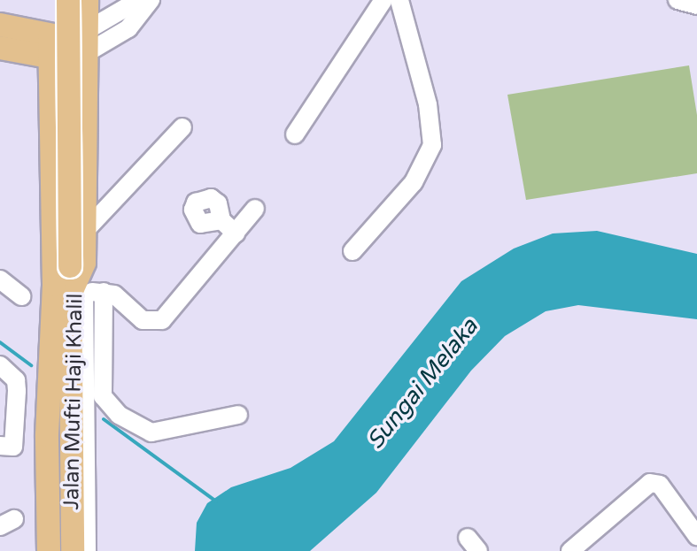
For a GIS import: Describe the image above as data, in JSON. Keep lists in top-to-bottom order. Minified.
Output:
{"streets":{"main road":["Jalan Mufti Haji Khalil"]},"water":["Sungai Melaka"]}
